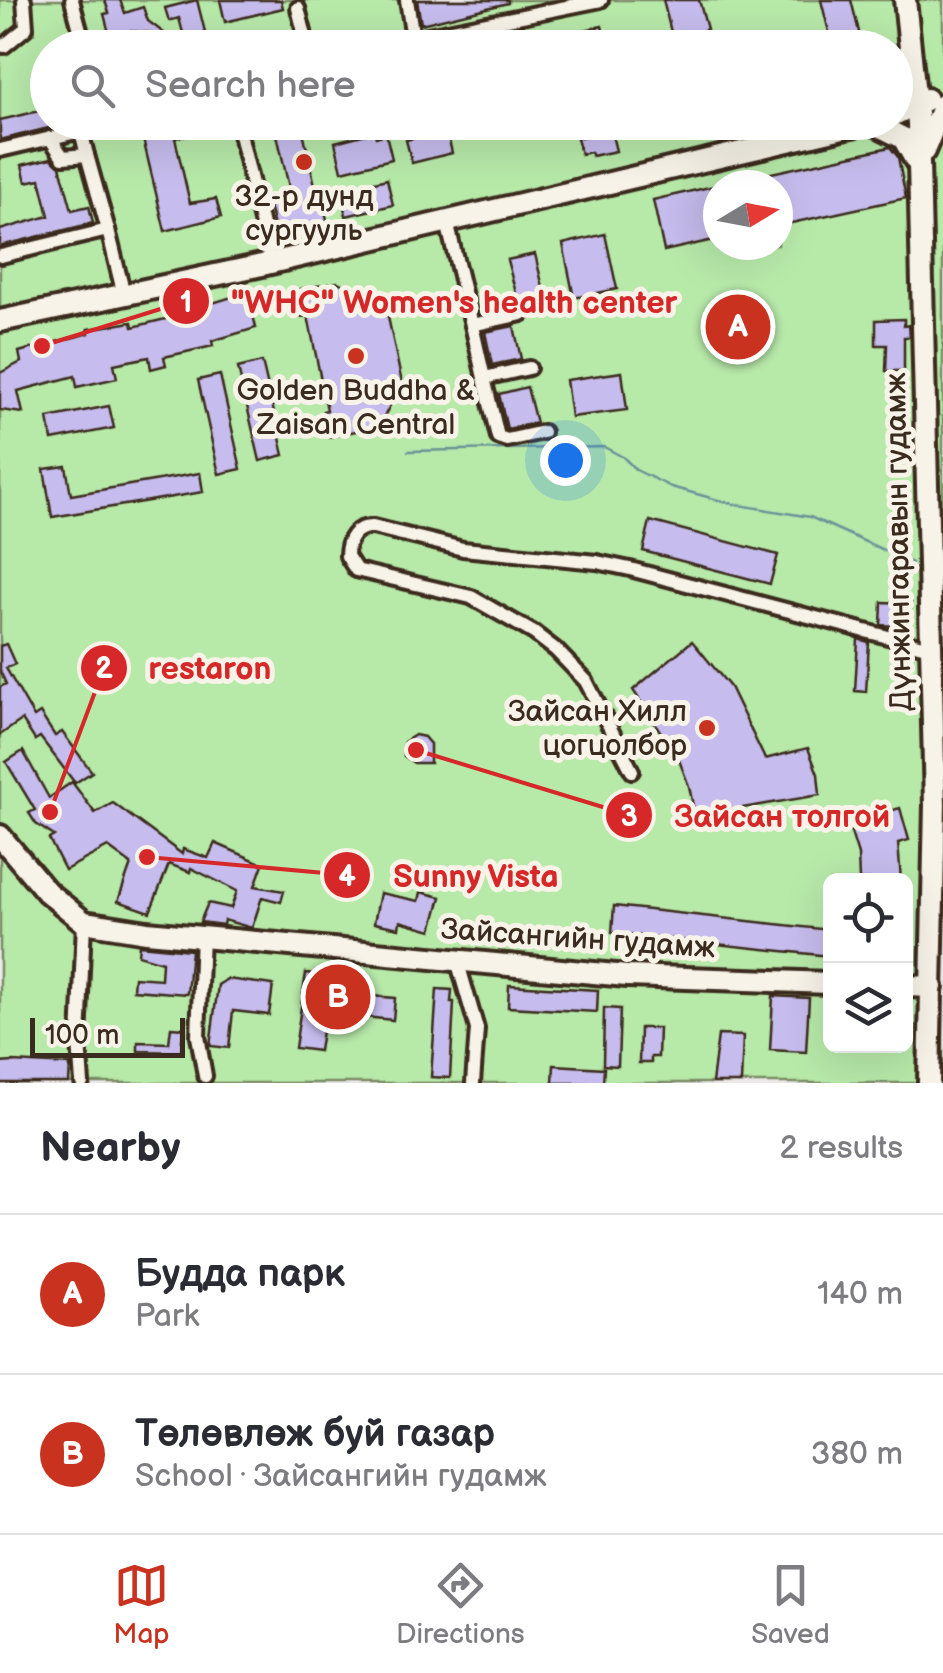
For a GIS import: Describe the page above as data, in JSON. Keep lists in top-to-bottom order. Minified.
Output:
{"streets":{"main road":["Дүнжингаравын гудамж","Зайсангийн гудамж"]},"places":["32-р дунд сургууль","\"WHC\" Women's health center","Golden Buddha & Zaisan Central","Зайсан Хилл цогцолбор","Зайсан толгой","restaron","Sunny Vista"],"scale_bar":"100 m","north":"right","page":{"search":"Search here","pins":["A","B"],"scale":"100 m","heading":["Nearby","2 results"],"list":[{"mark":"A","name":"Будда парк","note":"Park","value":"140 m"},{"mark":"B","name":"Төлөвлөж буй газар","note":"School · Зайсангийн гудамж","value":"380 m"}],"nav":["Map","Directions","Saved"]}}
